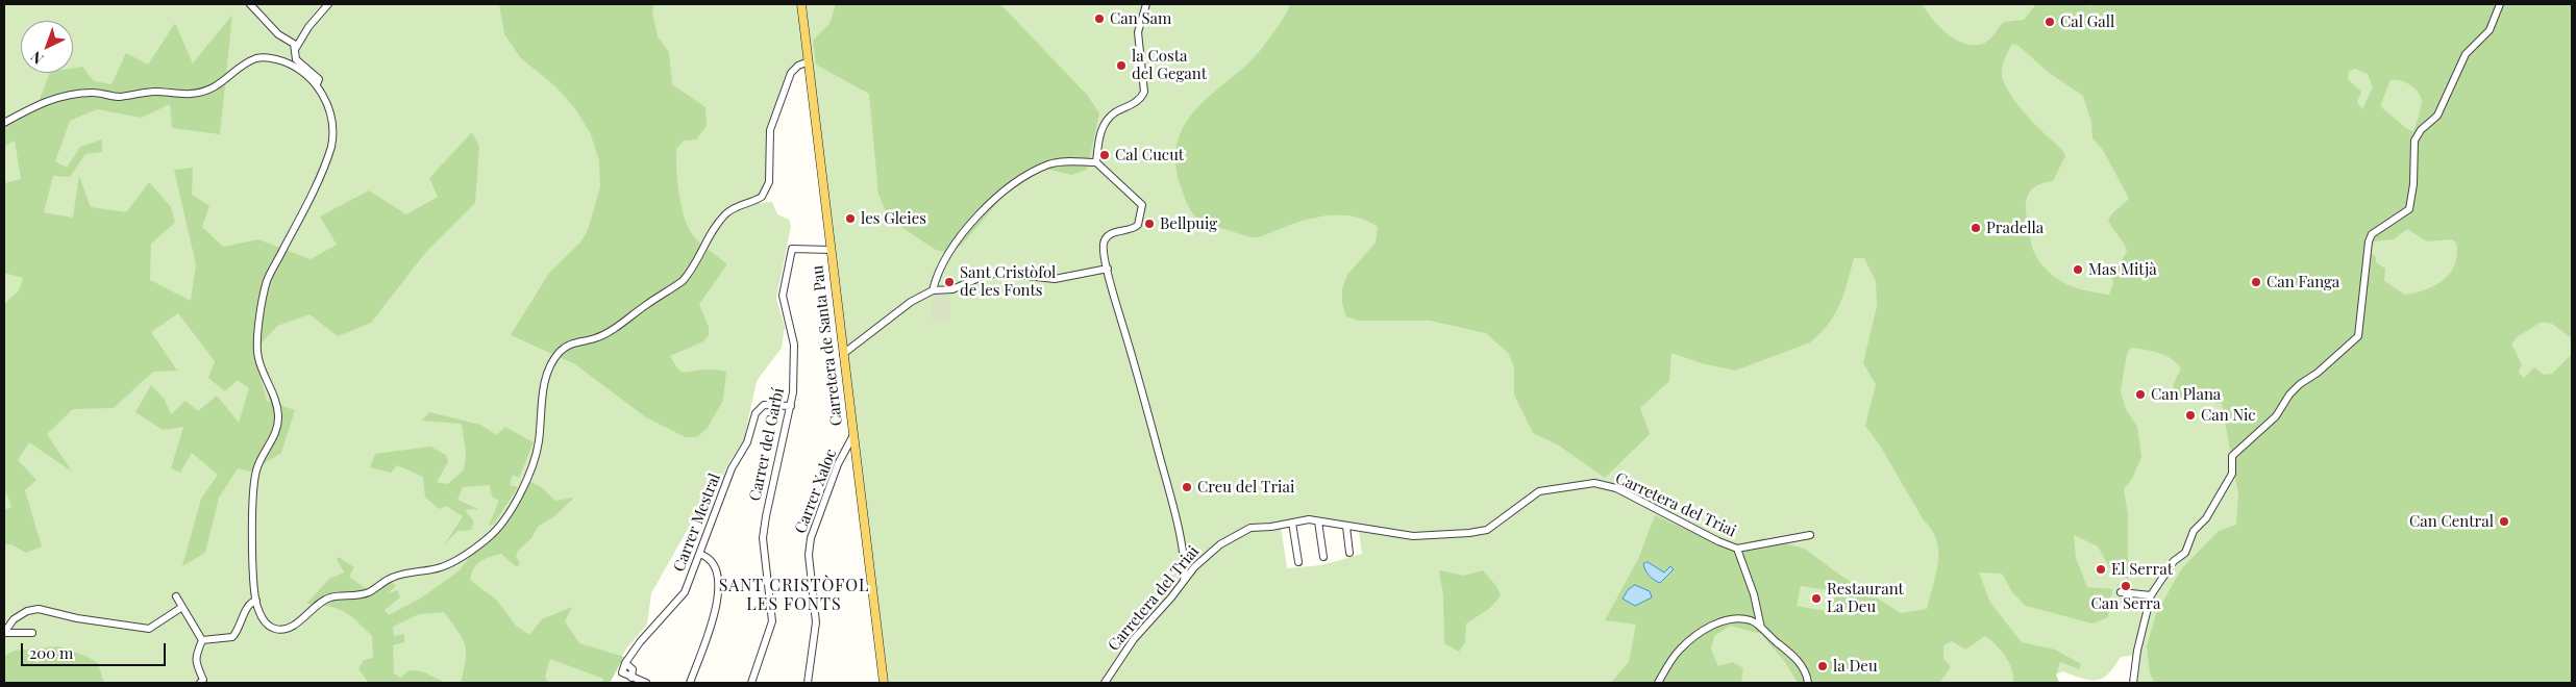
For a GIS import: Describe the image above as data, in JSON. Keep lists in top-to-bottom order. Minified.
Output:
{"streets":{"main road":["Carretera de Santa Pau"],"street":["Carrer del Garbí","Carrer Xaloc","Carretera del Triai","Carrer Mestral"]},"crossings":[["Carretera de Santa Pau","Carrer del Garbí"],["Carretera de Santa Pau","Carrer Xaloc"],["Carrer del Garbí","Carrer Mestral"]],"districts":["SANT CRISTÒFOL LES FONTS"],"places":["Can Sam","Cal Gall","la Costa del Gegant","Cal Cucut","les Gleies","Bellpuig","Pradella","Mas Mitjà","Sant Cristòfol de les Fonts","Can Fanga","Can Plana","Can Nic","Creu del Triai","Can Central","El Serrat","Can Serra","Restaurant La Deu","la Deu"],"scale_bar":"200 m","north":"bottom left"}
